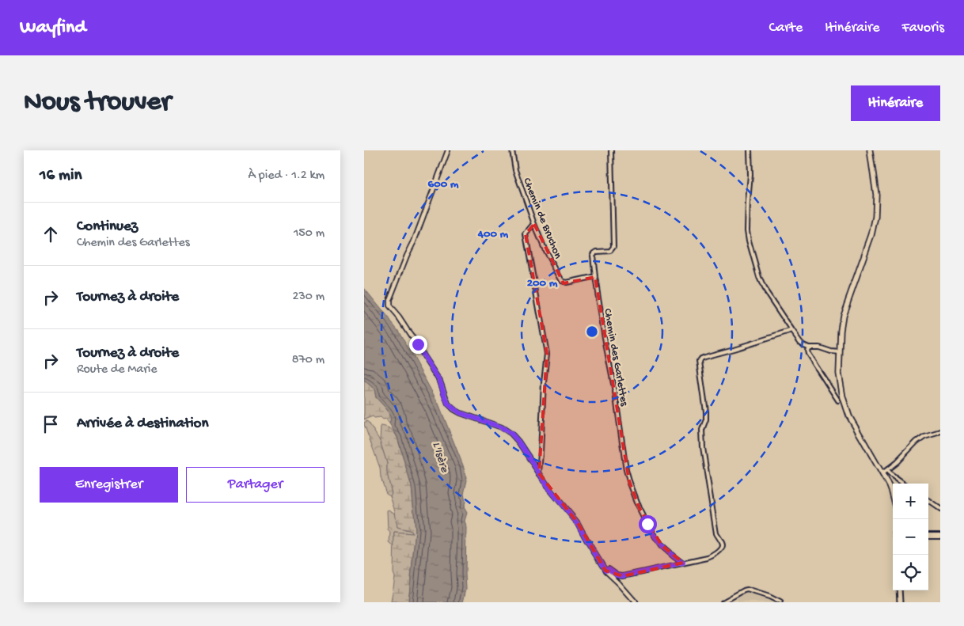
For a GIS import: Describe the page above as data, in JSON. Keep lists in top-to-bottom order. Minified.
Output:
{"streets":{"street":["Chemin de Bruchon","Chemin des Garlettes"]},"crossings":[["Chemin de Bruchon","Chemin des Garlettes"]],"water":["L'Isère"],"page":{"header":"Wayfind","nav":["Carte","Itinéraire","Favoris"],"buttons":["Itinéraire",["Enregistrer","Partager"]],"title":"Nous trouver","heading":["16 min","À pied · 1.2 km"],"list":[["Continuez","Chemin des Garlettes","150 m"],["Tournez à droite","230 m"],["Tournez à droite","Route de Marie","870 m"],"Arrivée à destination"],"map_buttons":["+","−"]},"rings":["600 m","400 m","200 m"]}
